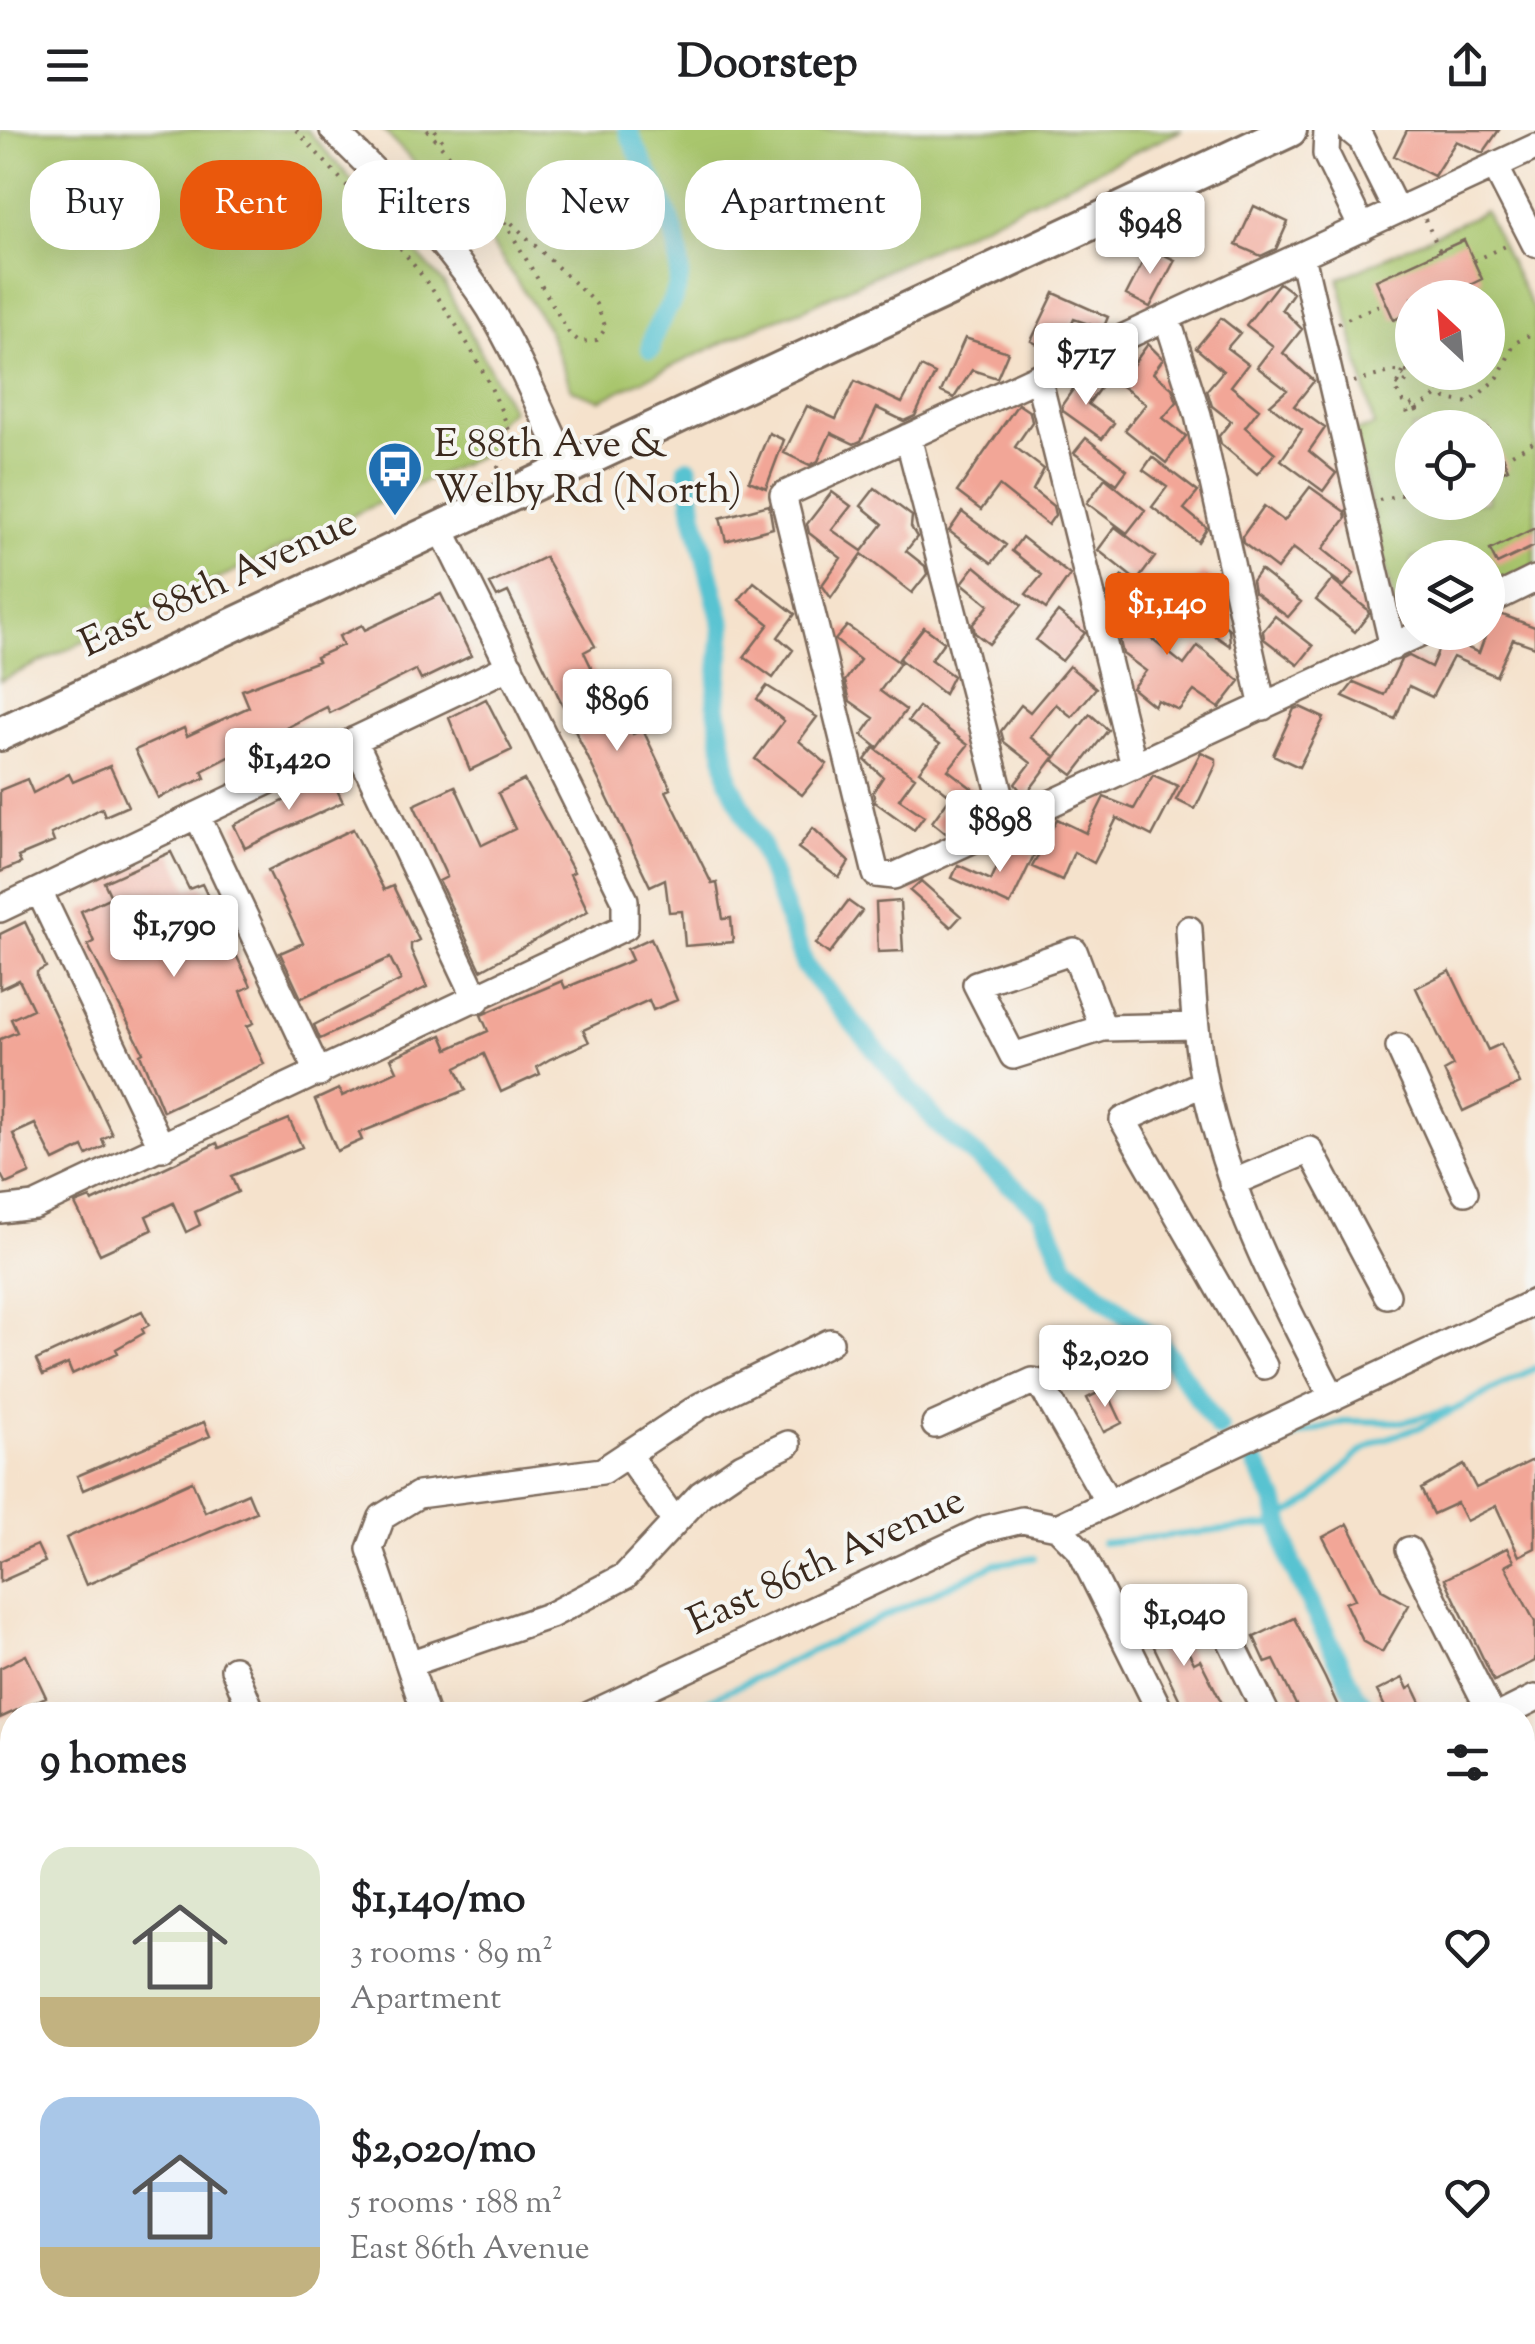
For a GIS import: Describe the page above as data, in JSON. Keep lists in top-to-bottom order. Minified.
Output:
{"streets":{"main road":["East 88th Avenue"],"street":["East 86th Avenue"]},"places":{"bus stop":["E 88th Ave & Welby Rd (North)"]},"north":"top left","page":{"header":"Doorstep","chip":["Buy","Rent","Filters","New","Apartment"],"price":["$948","$717","$1,140","$896","$1,420","$898","$1,790","$2,020","$1,040"],"heading":"9 homes","list":[{"name":"$1,140/mo","note":"3 rooms · 89 m² · Apartment"},{"name":"$2,020/mo","note":"5 rooms · 188 m² · East 86th Avenue"}]}}
